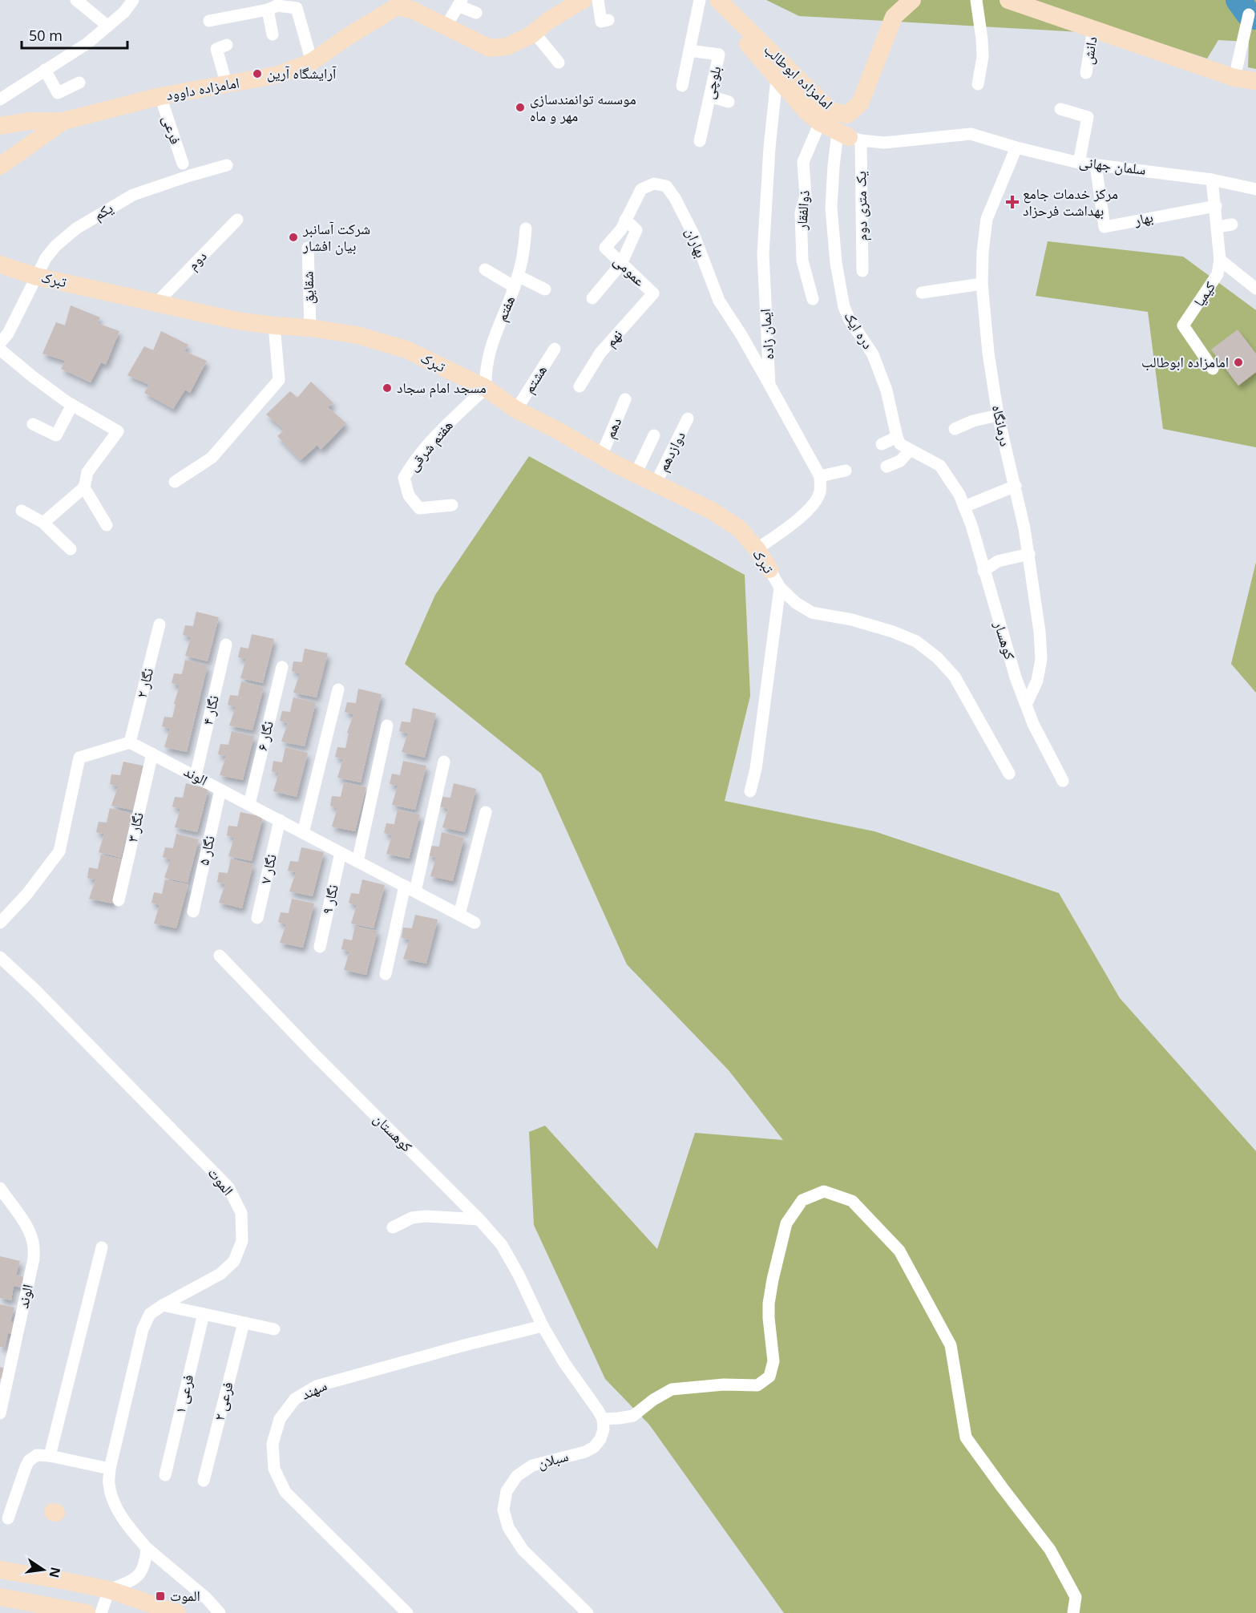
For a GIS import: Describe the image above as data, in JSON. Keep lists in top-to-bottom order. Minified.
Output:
{"streets":{"street":["دانش","امامزاده ابوطالب","بلوچی","امامزاده داوود","فرعی","سلمان جهانی","یک متری دوم","ذوالفقار","یکم","بهار","بهاران","دوم","عمومی","تبرک","شقایق","کیمیا","هفتم","دره ایک","ایمان زاده","نهم","هشتم","درمانگاه","دهم","هفتم شرقی","دوازدهم","کوهسار","نگار ۲","نگار ۴","نگار ۶","الوند","نگار ۳","نگار ۵","نگار ۷","نگار ۹","کوهستان","الموت","سهند","فرعی ۱","فرعی ۲","سبلان"]},"crossings":[["امامزاده داوود","فرعی"],["سلمان جهانی","یک متری دوم"],["سلمان جهانی","بهار"],["سلمان جهانی","کیمیا"],["سلمان جهانی","دره ایک"],["سلمان جهانی","درمانگاه"],["یک متری دوم","دره ایک"],["یکم","تبرک"],["بهار","کیمیا"],["بهاران","عمومی"],["بهاران","ایمان زاده"],["دوم","تبرک"],["عمومی","نهم"],["تبرک","شقایق"],["تبرک","هفتم"],["تبرک","هشتم"],["تبرک","دهم"],["تبرک","هفتم شرقی"],["تبرک","دوازدهم"],["هفتم","هفتم شرقی"],["درمانگاه","کوهسار"],["نگار ۲","الوند"],["نگار ۴","الوند"],["نگار ۶","الوند"],["الوند","نگار ۳"],["الوند","نگار ۵"],["الوند","نگار ۷"],["الوند","نگار ۹"],["کوهستان","سهند"]],"places":{"other":["آرایشگاه آرین","موسسه توانمندسازی مهر و ماه","شرکت آسانبر بیان افشار","امامزاده ابوطالب","مسجد امام سجاد"],"health":["مركز خدمات جامع بهداشت فرحزاد"],"transit":["الموت"]},"scale_bar":"50 m","north":"right"}
